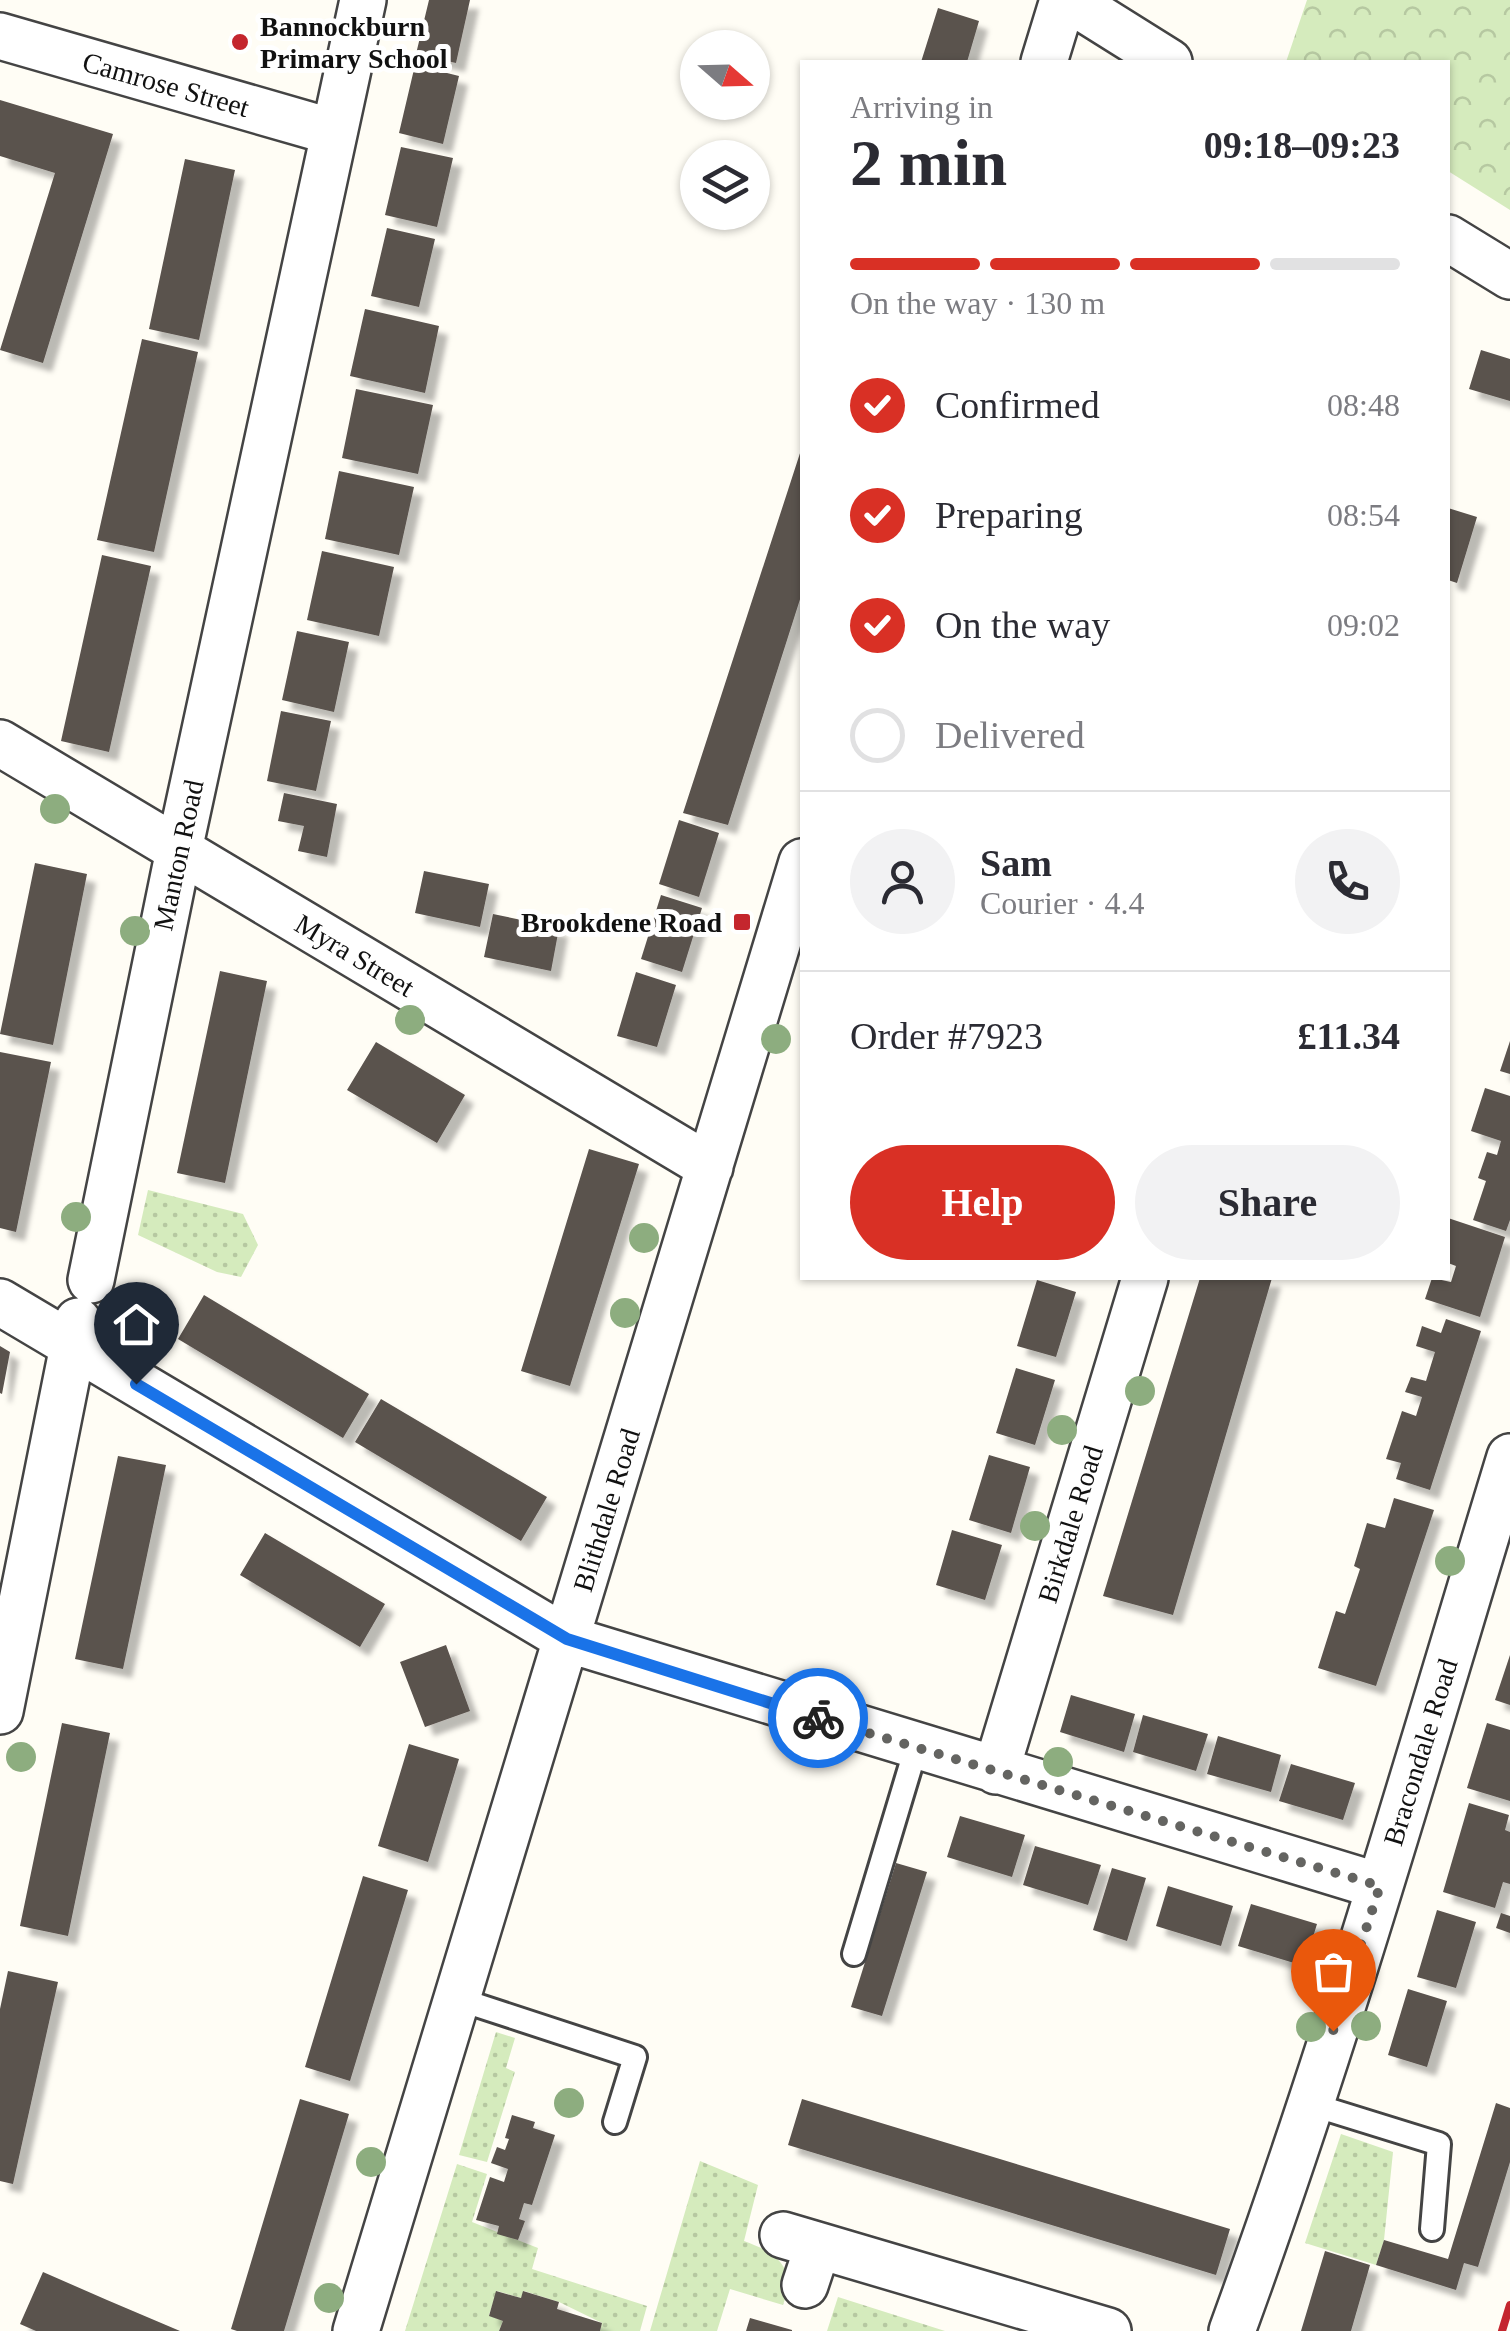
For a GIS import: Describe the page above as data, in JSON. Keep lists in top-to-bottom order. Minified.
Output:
{"streets":{"street":["Camrose Street","Manton Road","Myra Street","Blithdale Road","Birkdale Road","Bracondale Road"]},"crossings":[["Camrose Street","Manton Road"],["Manton Road","Myra Street"],["Myra Street","Blithdale Road"]],"places":{"other":["Bannockburn Primary School"],"transit":["Brookdene Road"]},"north":"right","page":{"heading":["2 min","Arriving in","09:18–09:23"],"panel":["Sam","Courier · 4.4","Order #7923","£11.34"],"bar":"On the way · 130 m","list":[["Confirmed","08:48"],["Preparing","08:54"],["On the way","09:02"],"Delivered"],"buttons":["Help","Share"]}}
